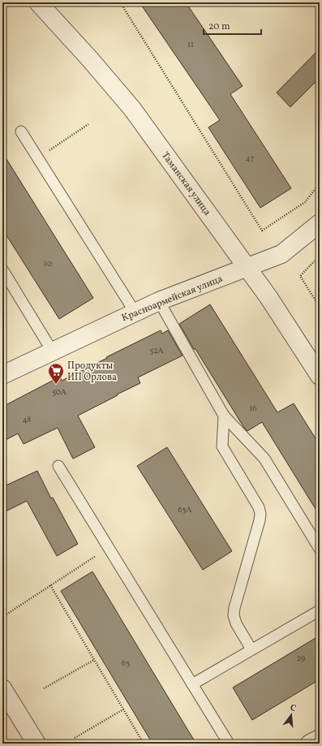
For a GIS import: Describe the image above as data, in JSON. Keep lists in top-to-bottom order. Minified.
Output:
{"streets":{"street":["Таманская улица","Красноармейская улица"]},"crossings":[["Таманская улица","Красноармейская улица"]],"places":{"supermarket":["Продукты ИП Орлова"]},"house_numbers":["11","47","10","52А","50А","16","48","63А","29","63"],"scale_bar":"20 m","north":"top"}
